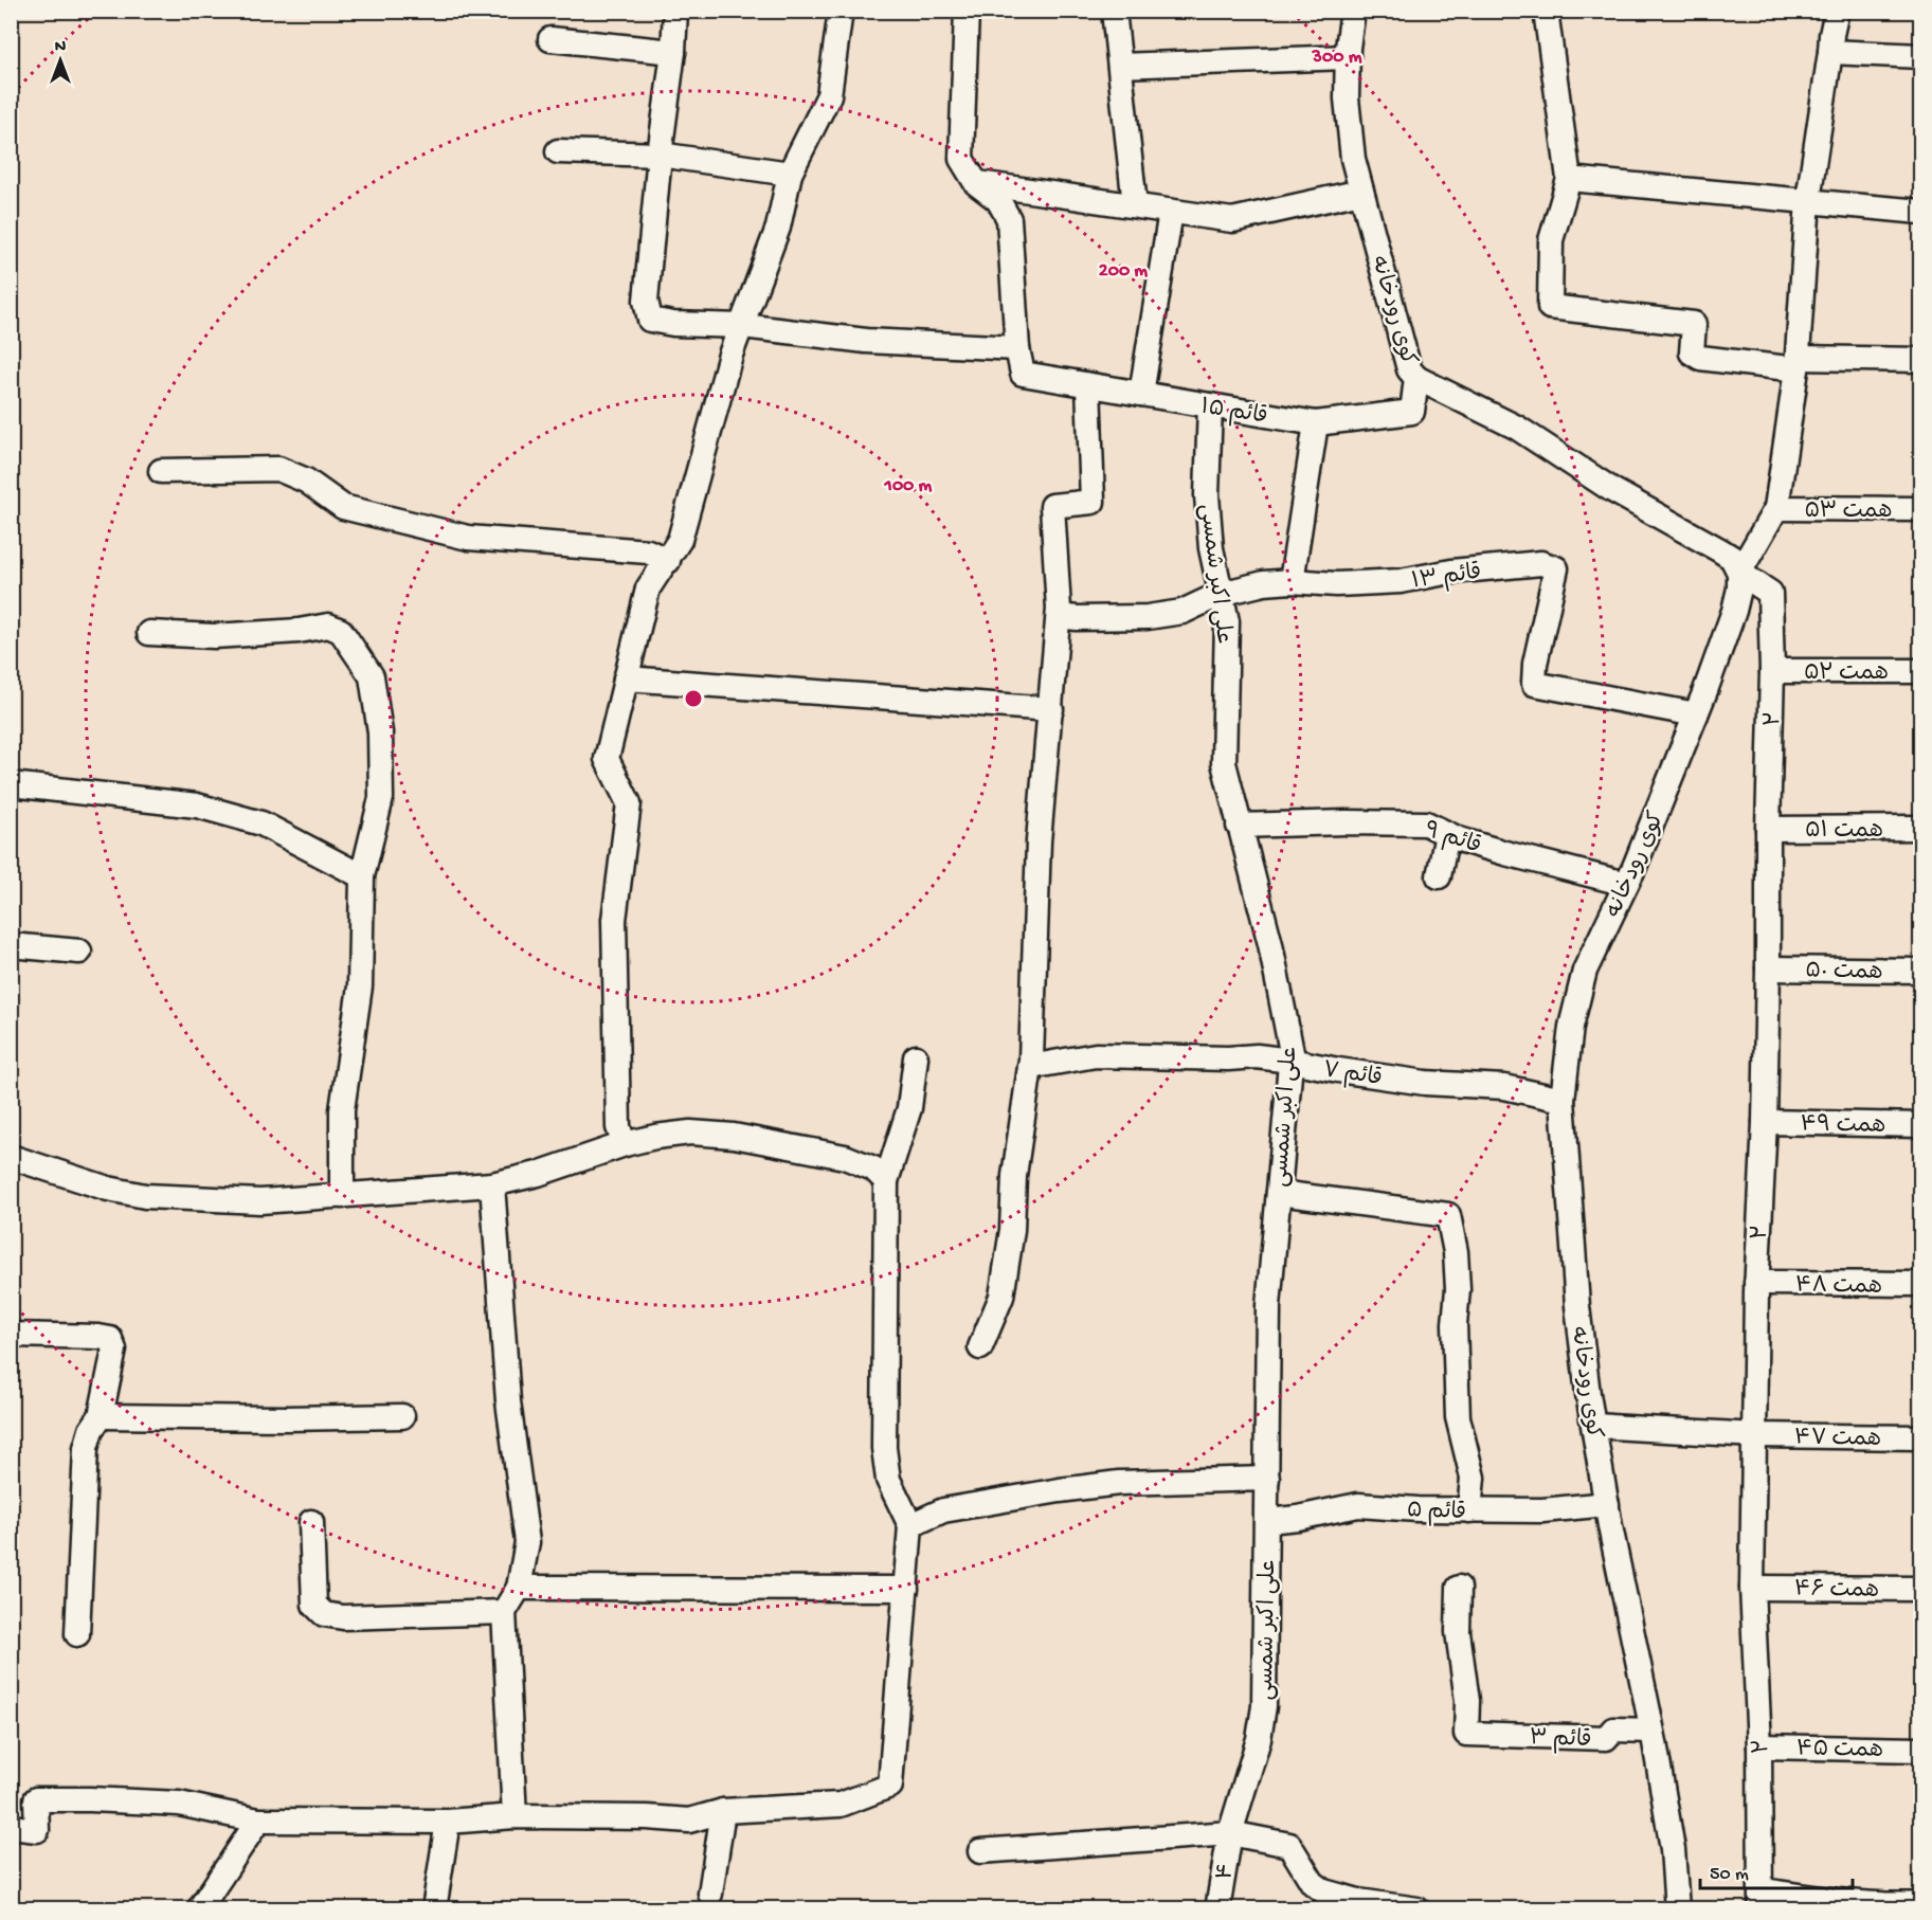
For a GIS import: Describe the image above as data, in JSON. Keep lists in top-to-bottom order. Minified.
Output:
{"streets":{"street":["کوی رودخانه","قائم ۱۵","همت ۵۳","علی اکبر شمسی","قائم ۱۳","همت ۵۲","۲","همت ۵۱","قائم ۹","همت ۵۰","قائم ۷","همت ۴۹","همت ۴۸","همت ۴۷","قائم ۵","همت ۴۶","قائم ۳","همت ۴۵","۴"]},"crossings":[["کوی رودخانه","قائم ۱۵"],["کوی رودخانه","قائم ۱۳"],["کوی رودخانه","۲"],["کوی رودخانه","قائم ۹"],["کوی رودخانه","قائم ۷"],["کوی رودخانه","همت ۴۷"],["کوی رودخانه","قائم ۵"],["کوی رودخانه","قائم ۳"],["قائم ۱۵","علی اکبر شمسی"],["علی اکبر شمسی","قائم ۱۳"],["علی اکبر شمسی","قائم ۹"],["علی اکبر شمسی","قائم ۷"],["علی اکبر شمسی","قائم ۵"],["علی اکبر شمسی","۴"],["همت ۵۲","۲"],["۲","همت ۵۱"],["۲","همت ۵۰"],["۲","همت ۴۹"],["۲","همت ۴۸"],["۲","همت ۴۷"],["۲","همت ۴۶"],["۲","همت ۴۵"]],"scale_bar":"50 m","north":"top","rings":["300 m","200 m","100 m"]}
